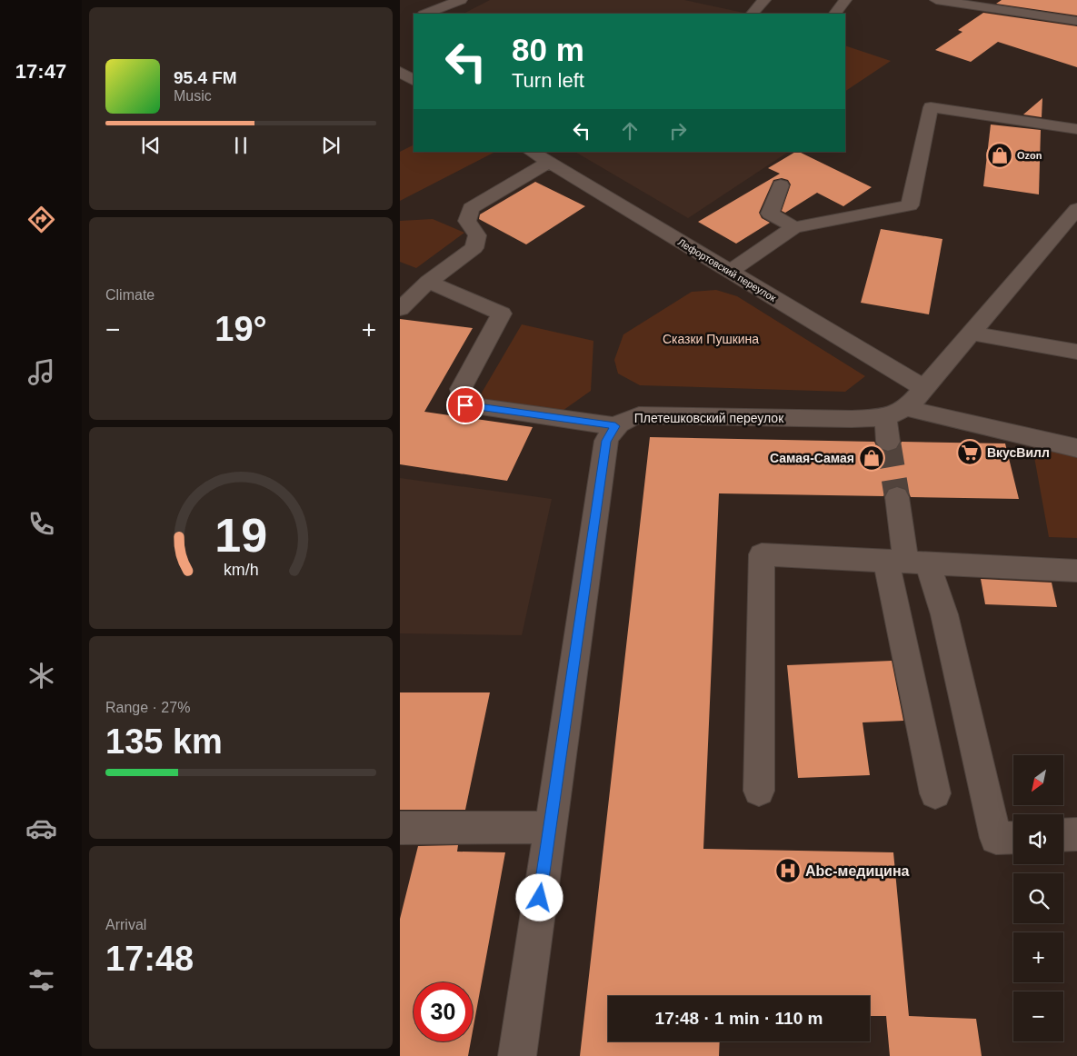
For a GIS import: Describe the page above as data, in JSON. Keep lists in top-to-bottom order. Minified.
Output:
{"streets":{"street":["Лефортовский переулок","Плетешковский переулок"]},"parks":["Сказки Пушкина"],"places":{"shop":["Ozon","Самая-Самая"],"supermarket":["ВкусВилл"],"hospital":["Abc-медицина"]},"north":"bottom left","page":{"tabs":"17:47","turn":["80 m","Turn left"],"song":["95.4 FM","Music"],"tile":["Climate",["Range · 27%","135 km"],["Arrival","17:48"]],"heat":["−","19°","+"],"map_buttons":["+","−"],"limit":"30","trip":"17:48 · 1 min · 110 m","gauge":["19","km/h"]}}
